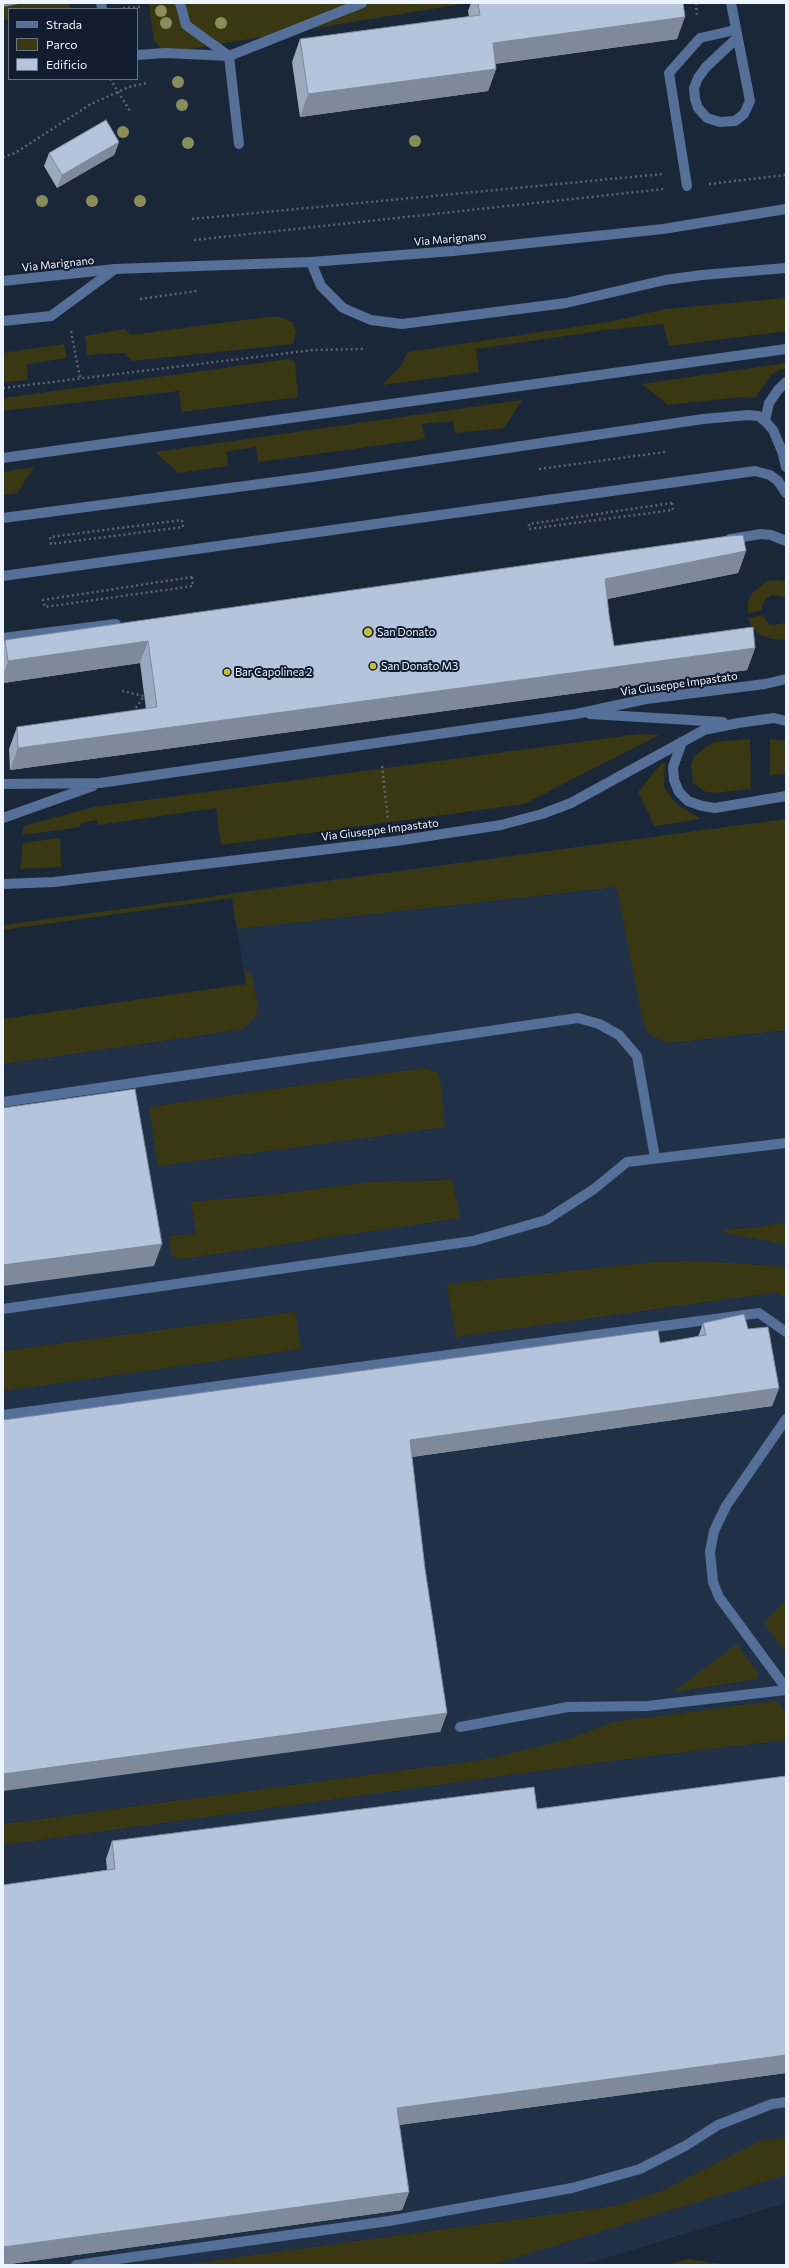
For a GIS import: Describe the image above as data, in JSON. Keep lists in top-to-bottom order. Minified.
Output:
{"streets":{"street":["Via Marignano","Via Giuseppe Impastato"]},"places":["San Donato","San Donato M3","Bar Capolinea 2"],"legend":["Strada","Parco","Edificio"]}
